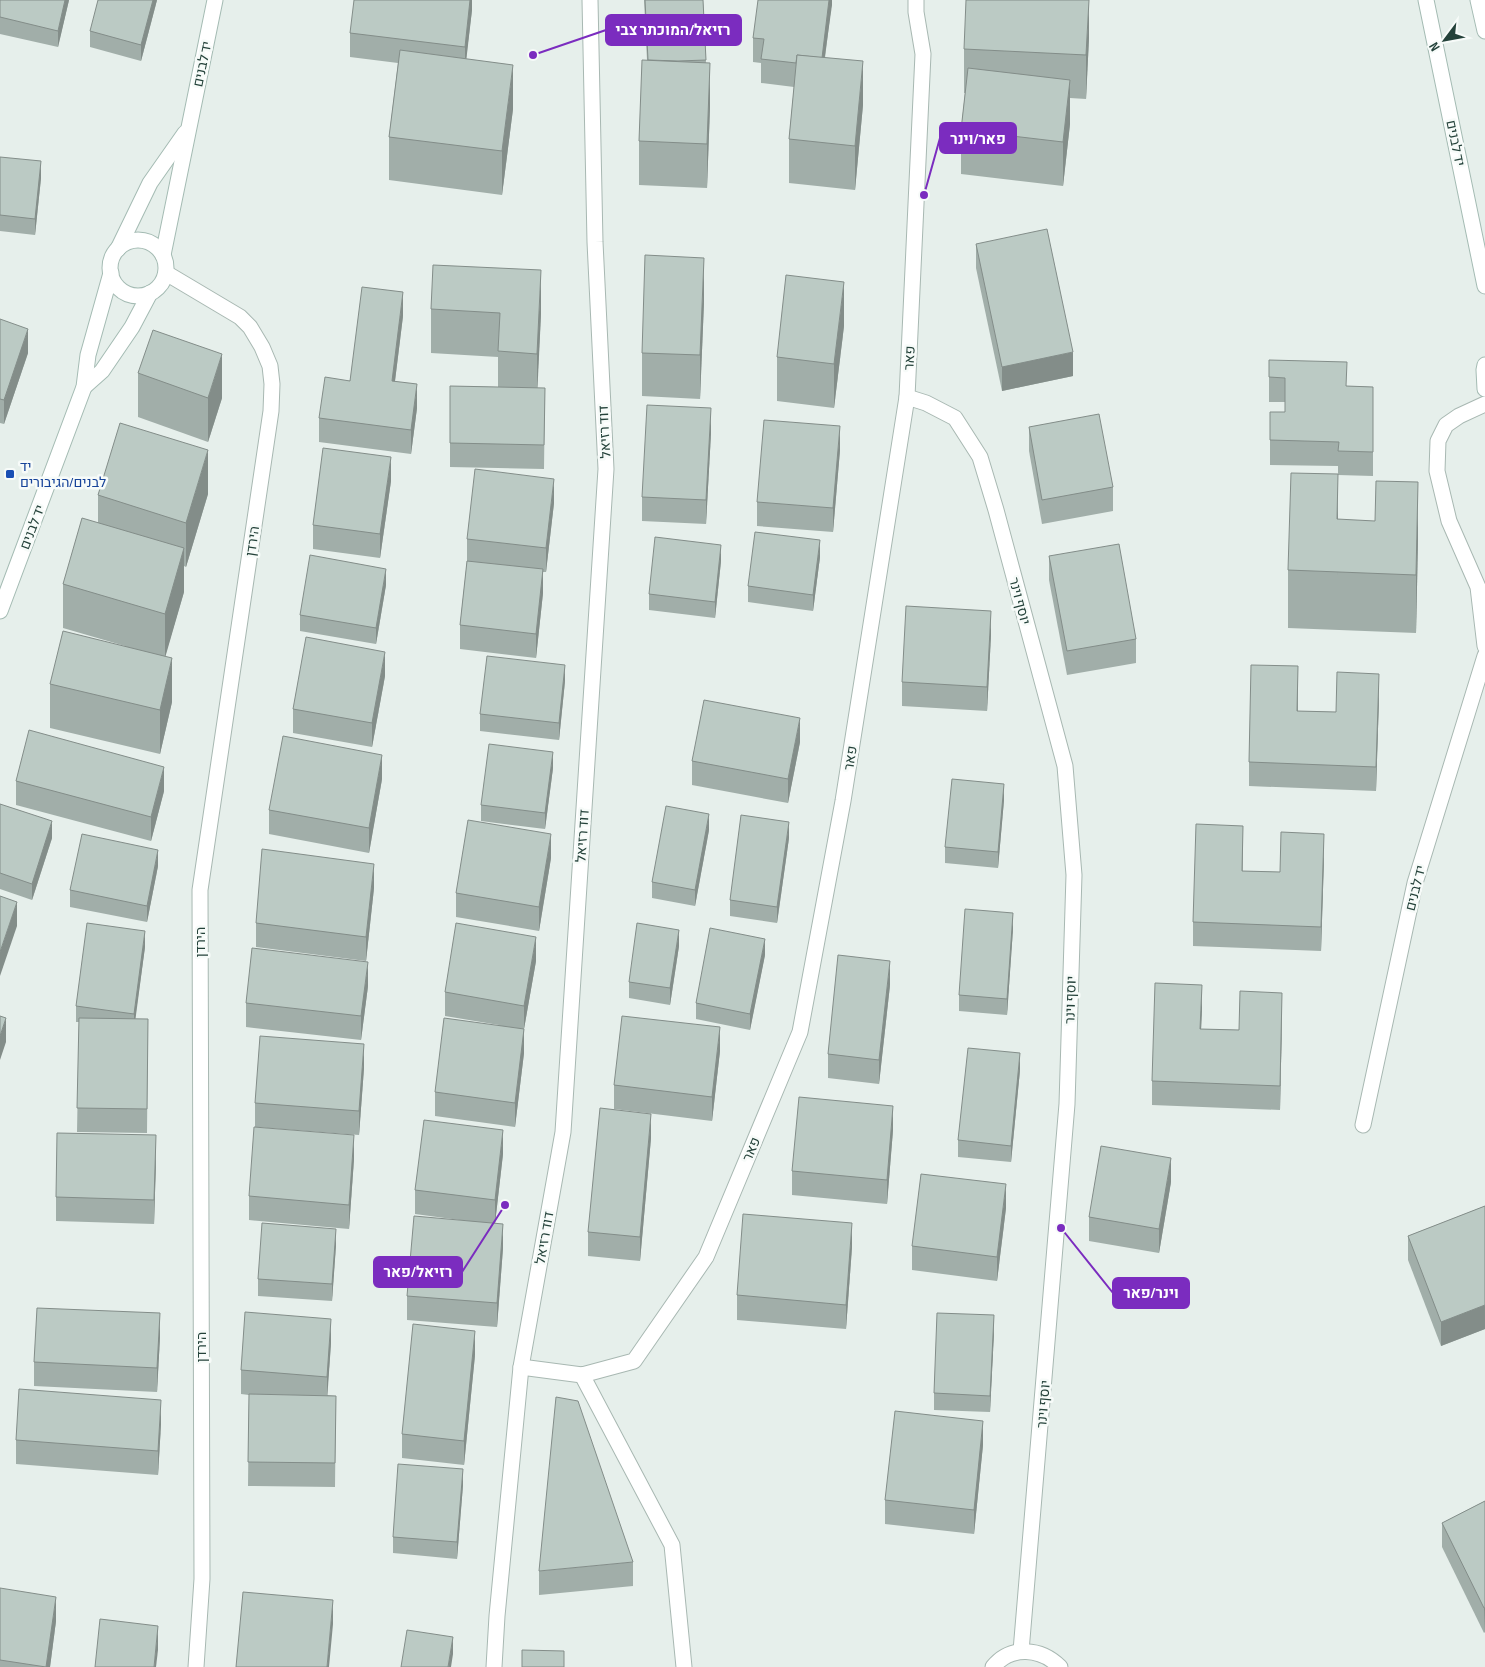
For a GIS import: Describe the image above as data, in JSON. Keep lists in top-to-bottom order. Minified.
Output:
{"streets":{"street":["יד לבנים","פאר","דוד רזיאל","הירדן","יוסף וינר"]},"crossings":[["יד לבנים","הירדן"],["פאר","דוד רזיאל"],["פאר","יוסף וינר"]],"places":{"other":["רזיאל/המוכתר צבי","פאר/וינר","רזיאל/פאר","וינר/פאר"],"transit":["יד לבנים/הגיבורים"]},"north":"bottom left"}
